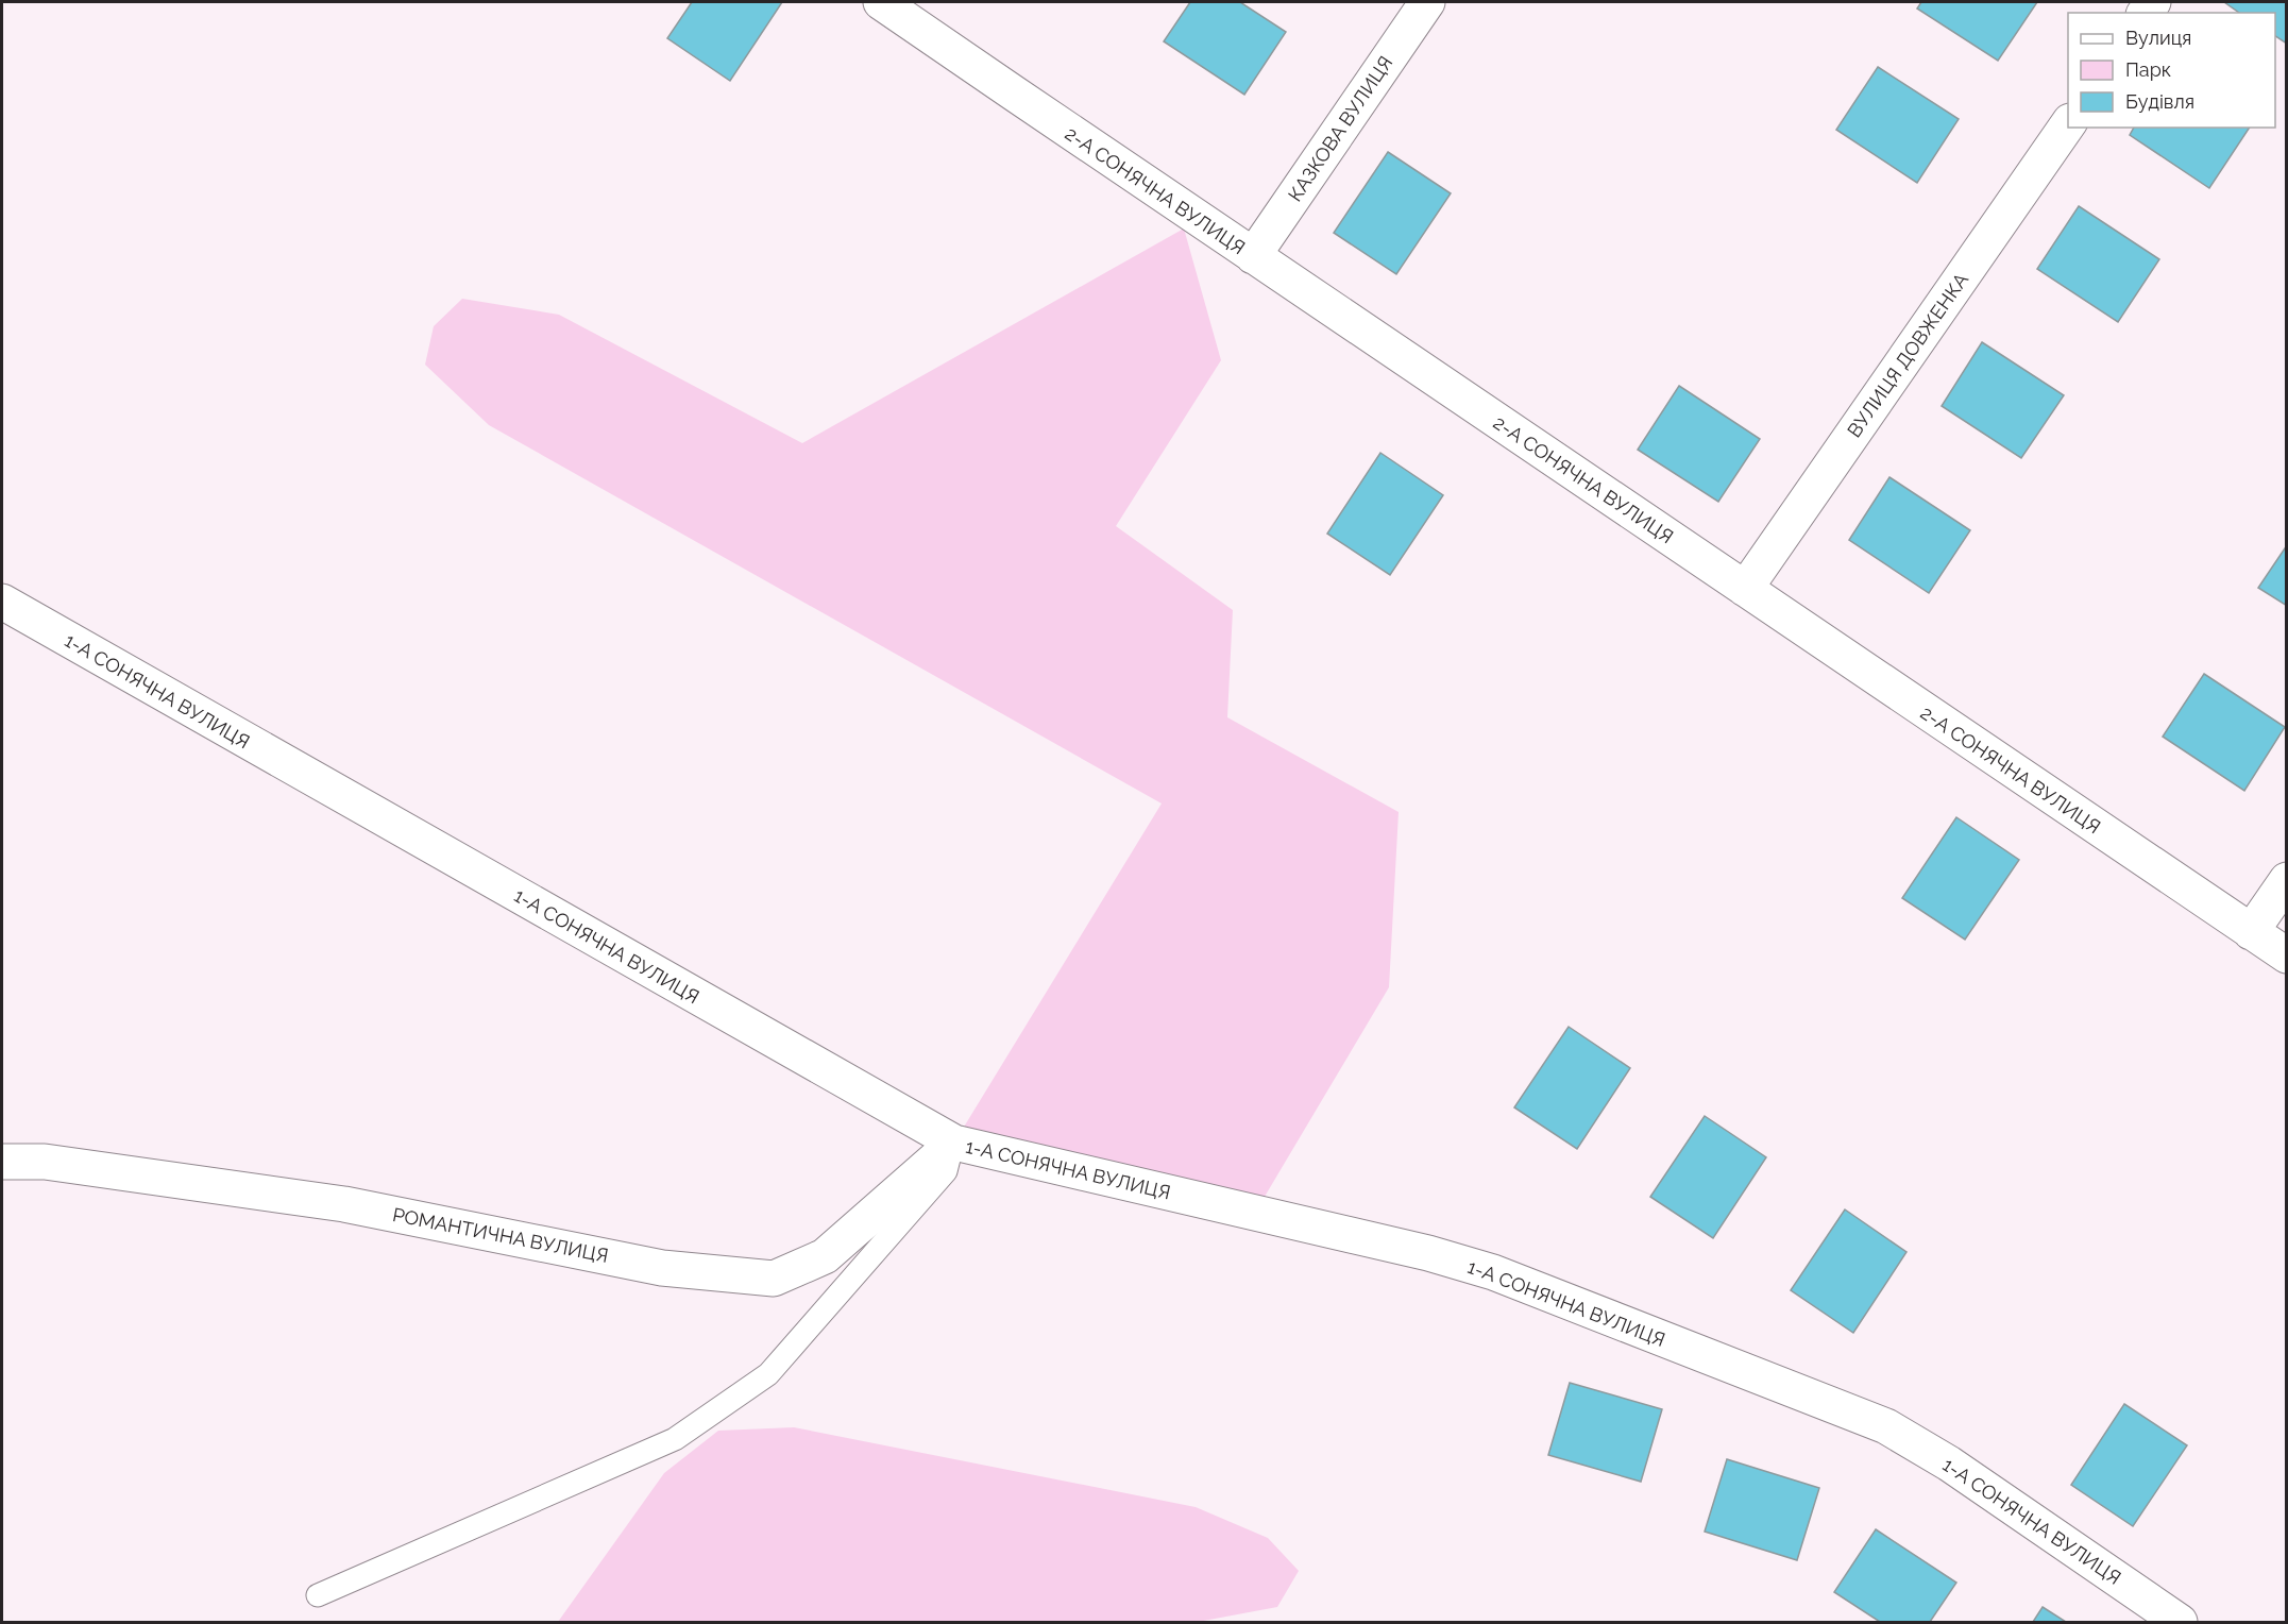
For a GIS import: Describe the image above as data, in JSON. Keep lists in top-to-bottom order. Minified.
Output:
{"streets":{"street":["КАЗКОВА ВУЛИЦЯ","2-А СОНЯЧНА ВУЛИЦЯ","ВУЛИЦЯ ДОВЖЕНКА","1-А СОНЯЧНА ВУЛИЦЯ","РОМАНТИЧНА ВУЛИЦЯ"]},"crossings":[["КАЗКОВА ВУЛИЦЯ","2-А СОНЯЧНА ВУЛИЦЯ"],["2-А СОНЯЧНА ВУЛИЦЯ","ВУЛИЦЯ ДОВЖЕНКА"],["1-А СОНЯЧНА ВУЛИЦЯ","РОМАНТИЧНА ВУЛИЦЯ"]],"legend":["Вулиця","Парк","Будівля"]}
